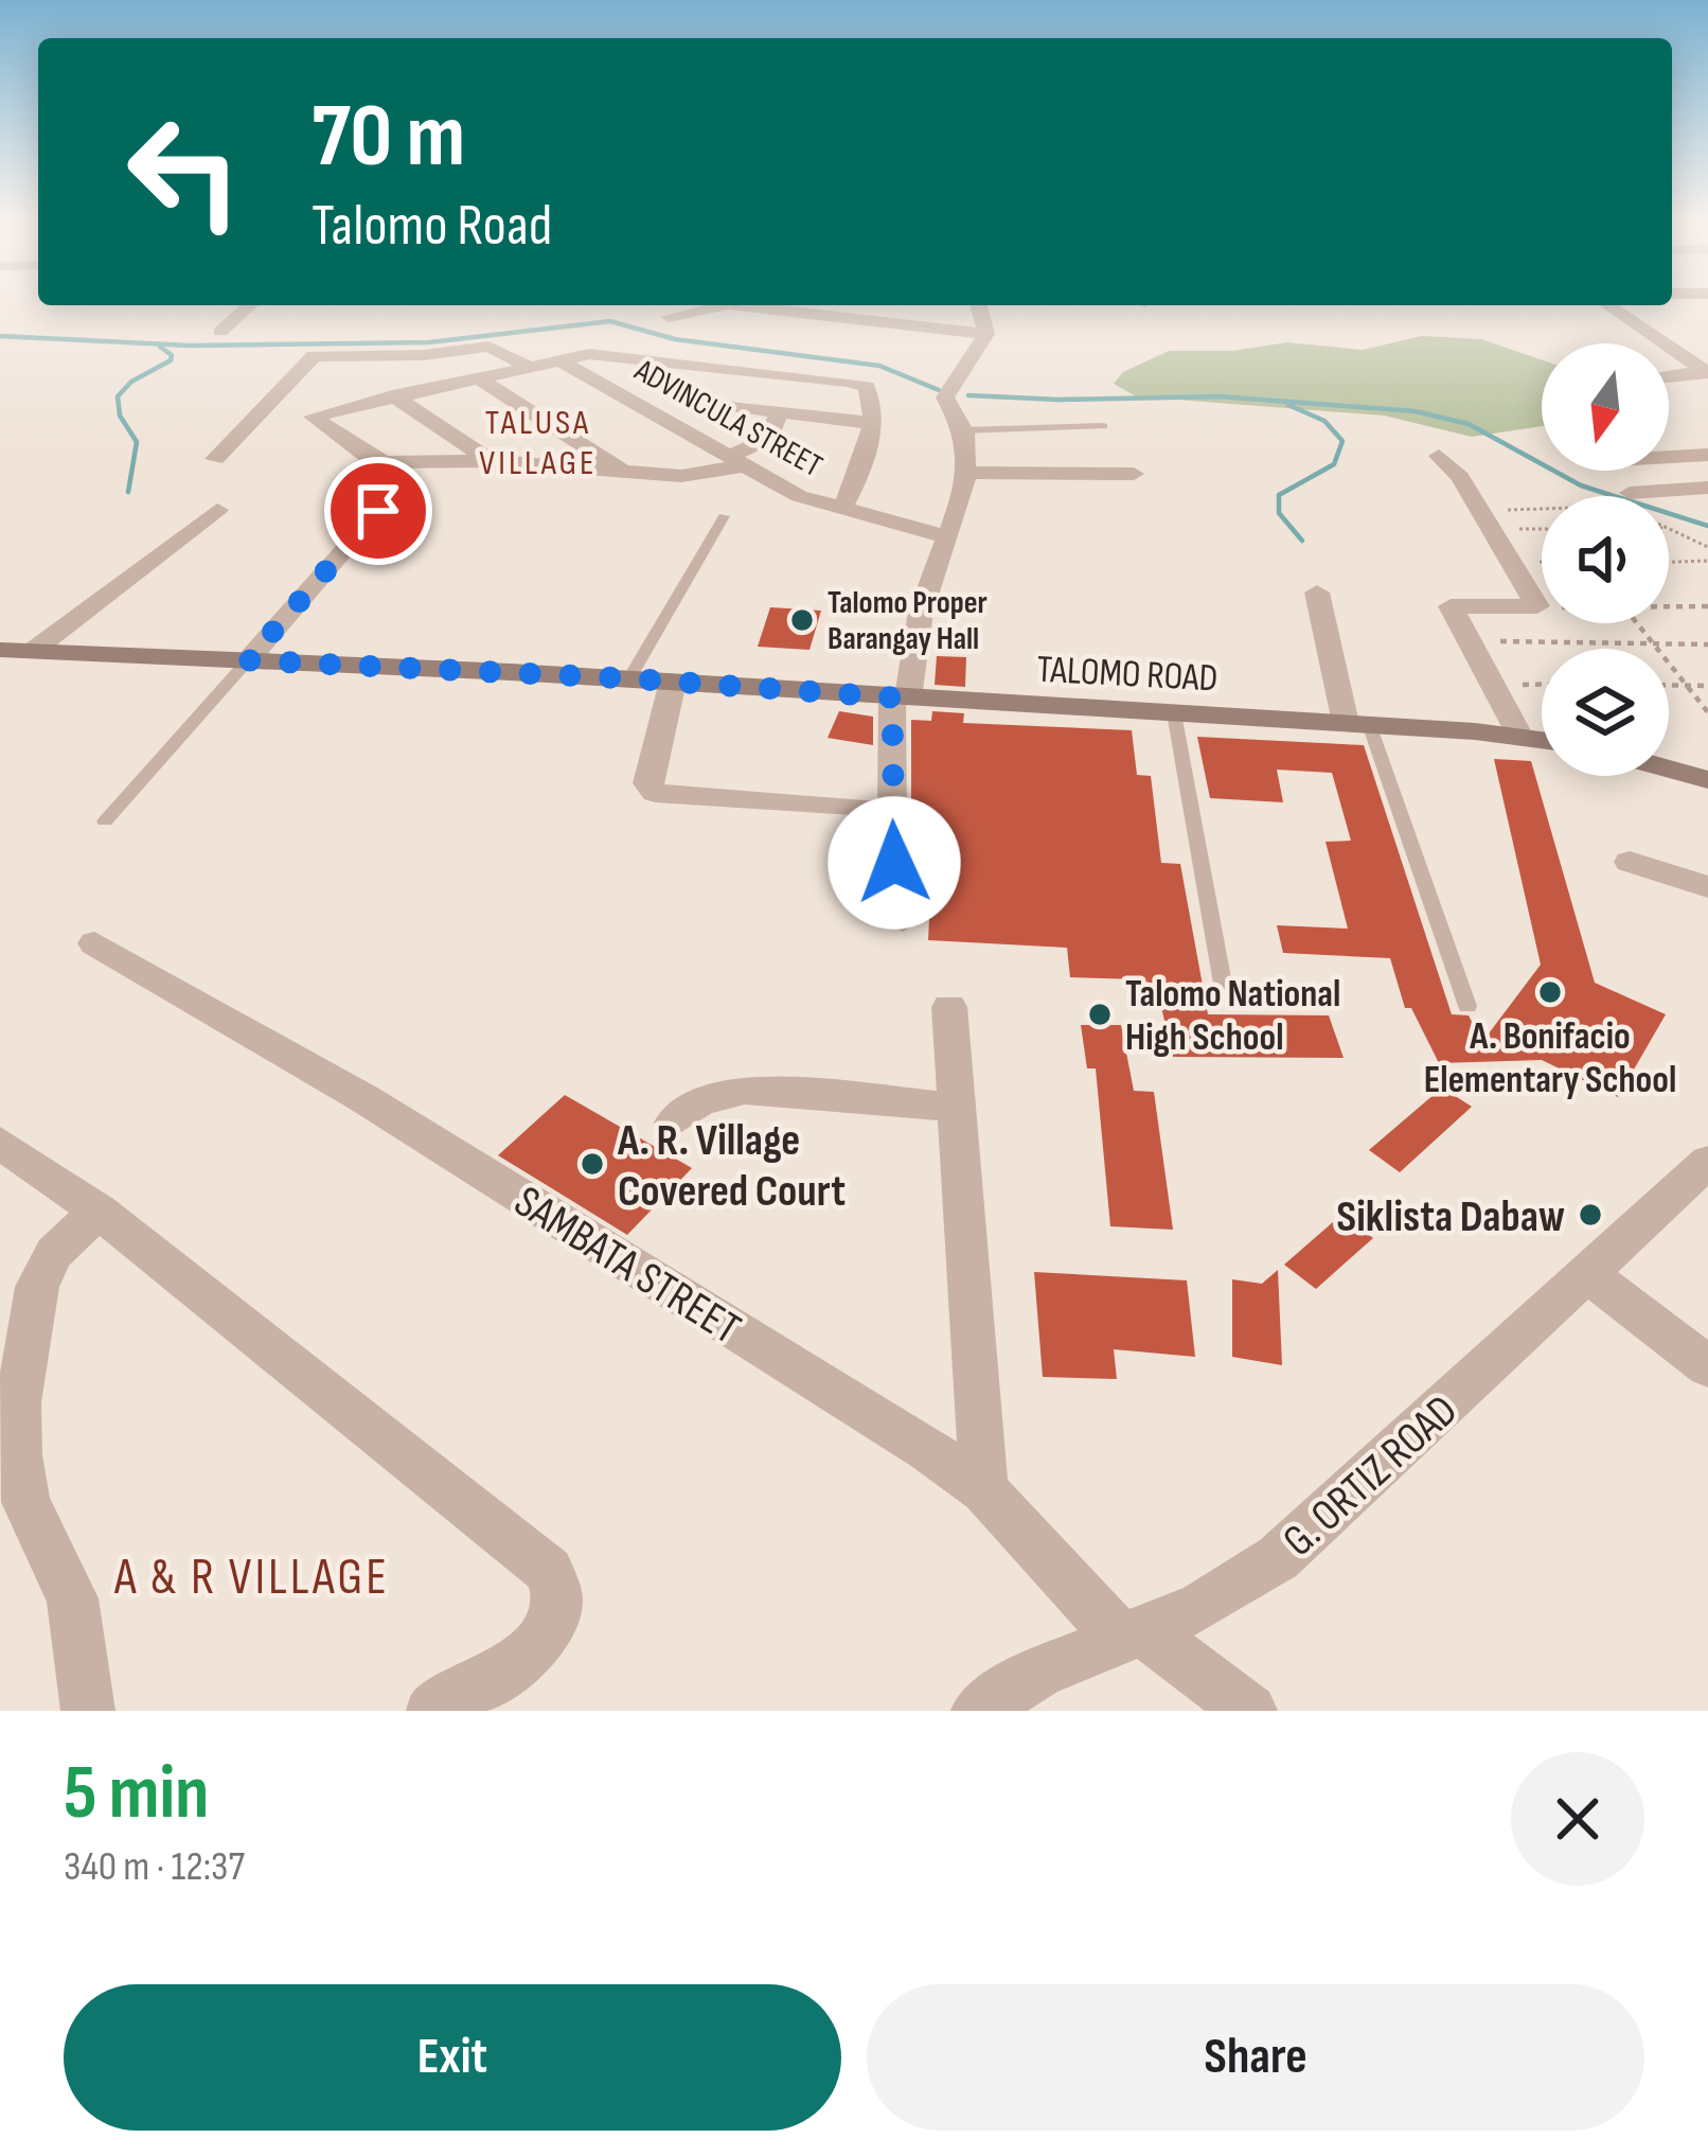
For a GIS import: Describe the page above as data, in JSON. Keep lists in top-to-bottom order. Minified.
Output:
{"streets":{"street":["ADVINCULA STREET","TALOMO ROAD","SAMBATA STREET","G. ORTIZ ROAD"]},"crossings":[["SAMBATA STREET","G. ORTIZ ROAD"]],"districts":["TALUSA VILLAGE","A & R VILLAGE"],"places":["Talomo Proper Barangay Hall","A. Bonifacio Elementary School","Talomo National High School","A. R. Village Covered Court","Siklista Dabaw"],"north":"bottom","page":{"turn":["70 m","Talomo Road"],"heading":["5 min","340 m · 12:37"],"buttons":["Exit","Share"]}}
